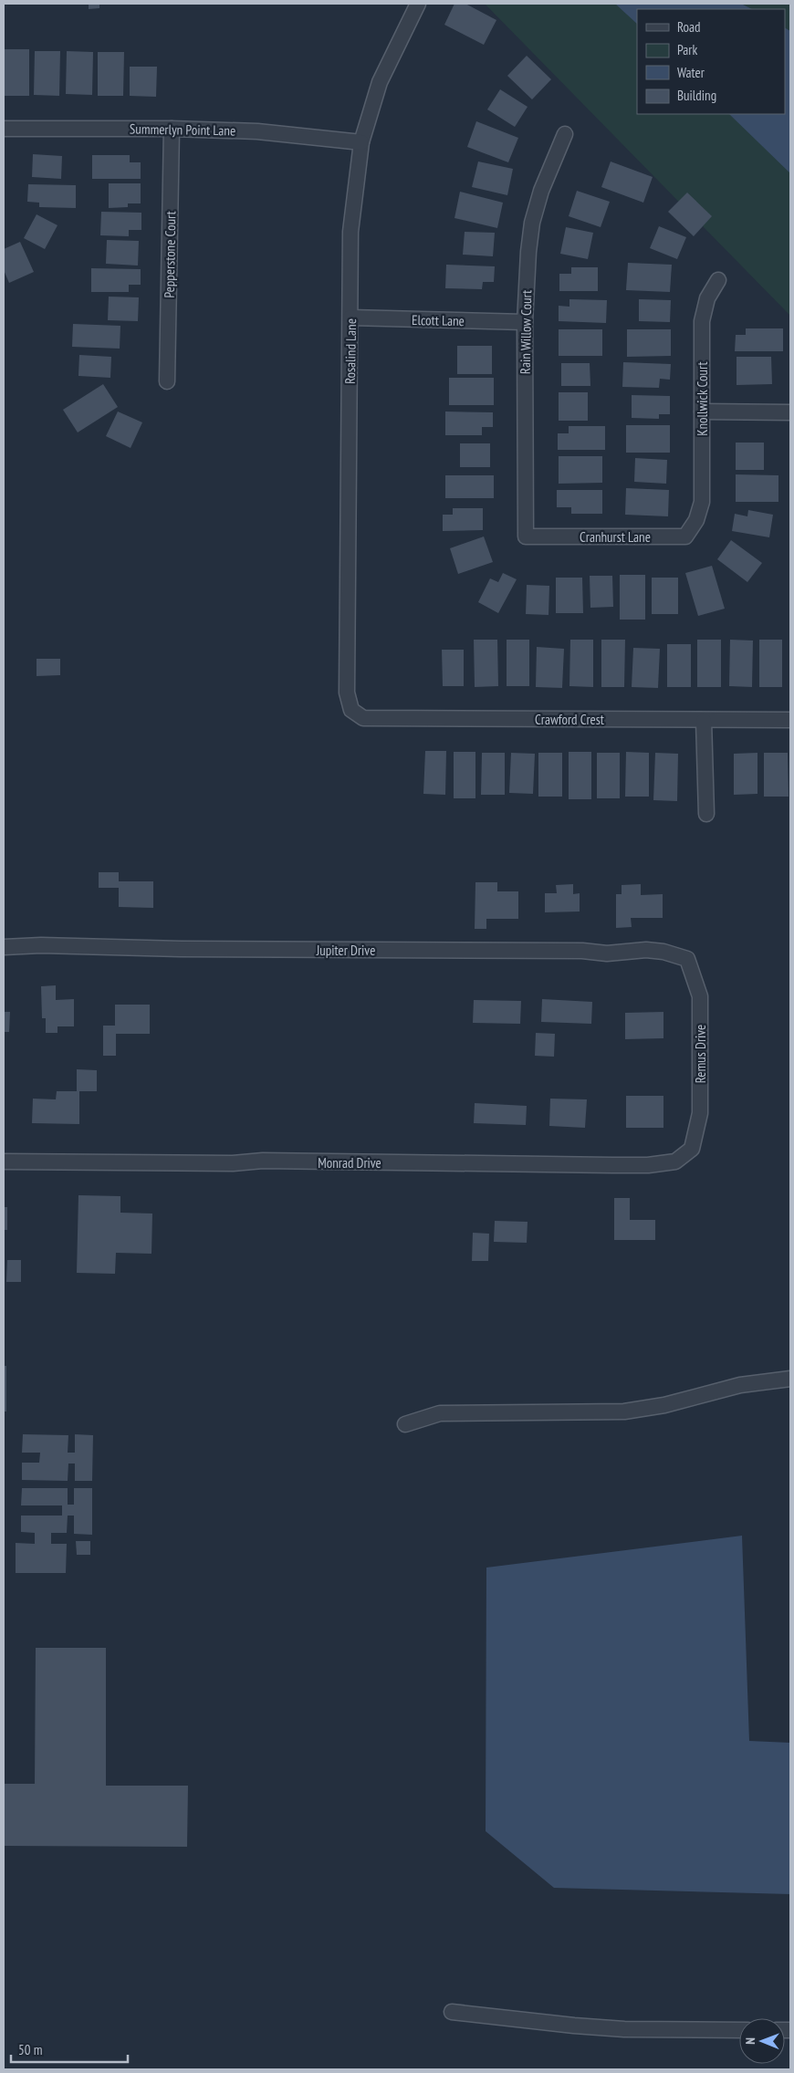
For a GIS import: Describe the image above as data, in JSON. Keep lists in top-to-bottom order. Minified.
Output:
{"streets":{"street":["Summerlyn Point Lane","Pepperstone Court","Elcott Lane","Rain Willow Court","Rosalind Lane","Knollwick Court","Cranhurst Lane","Crawford Crest","Jupiter Drive","Remus Drive","Monrad Drive"]},"crossings":[["Summerlyn Point Lane","Pepperstone Court"],["Summerlyn Point Lane","Rosalind Lane"],["Elcott Lane","Rain Willow Court"],["Elcott Lane","Rosalind Lane"],["Rain Willow Court","Cranhurst Lane"],["Rosalind Lane","Crawford Crest"],["Knollwick Court","Cranhurst Lane"],["Jupiter Drive","Remus Drive"],["Remus Drive","Monrad Drive"]],"legend":["Road","Park","Water","Building"],"scale_bar":"50 m","north":"left"}
